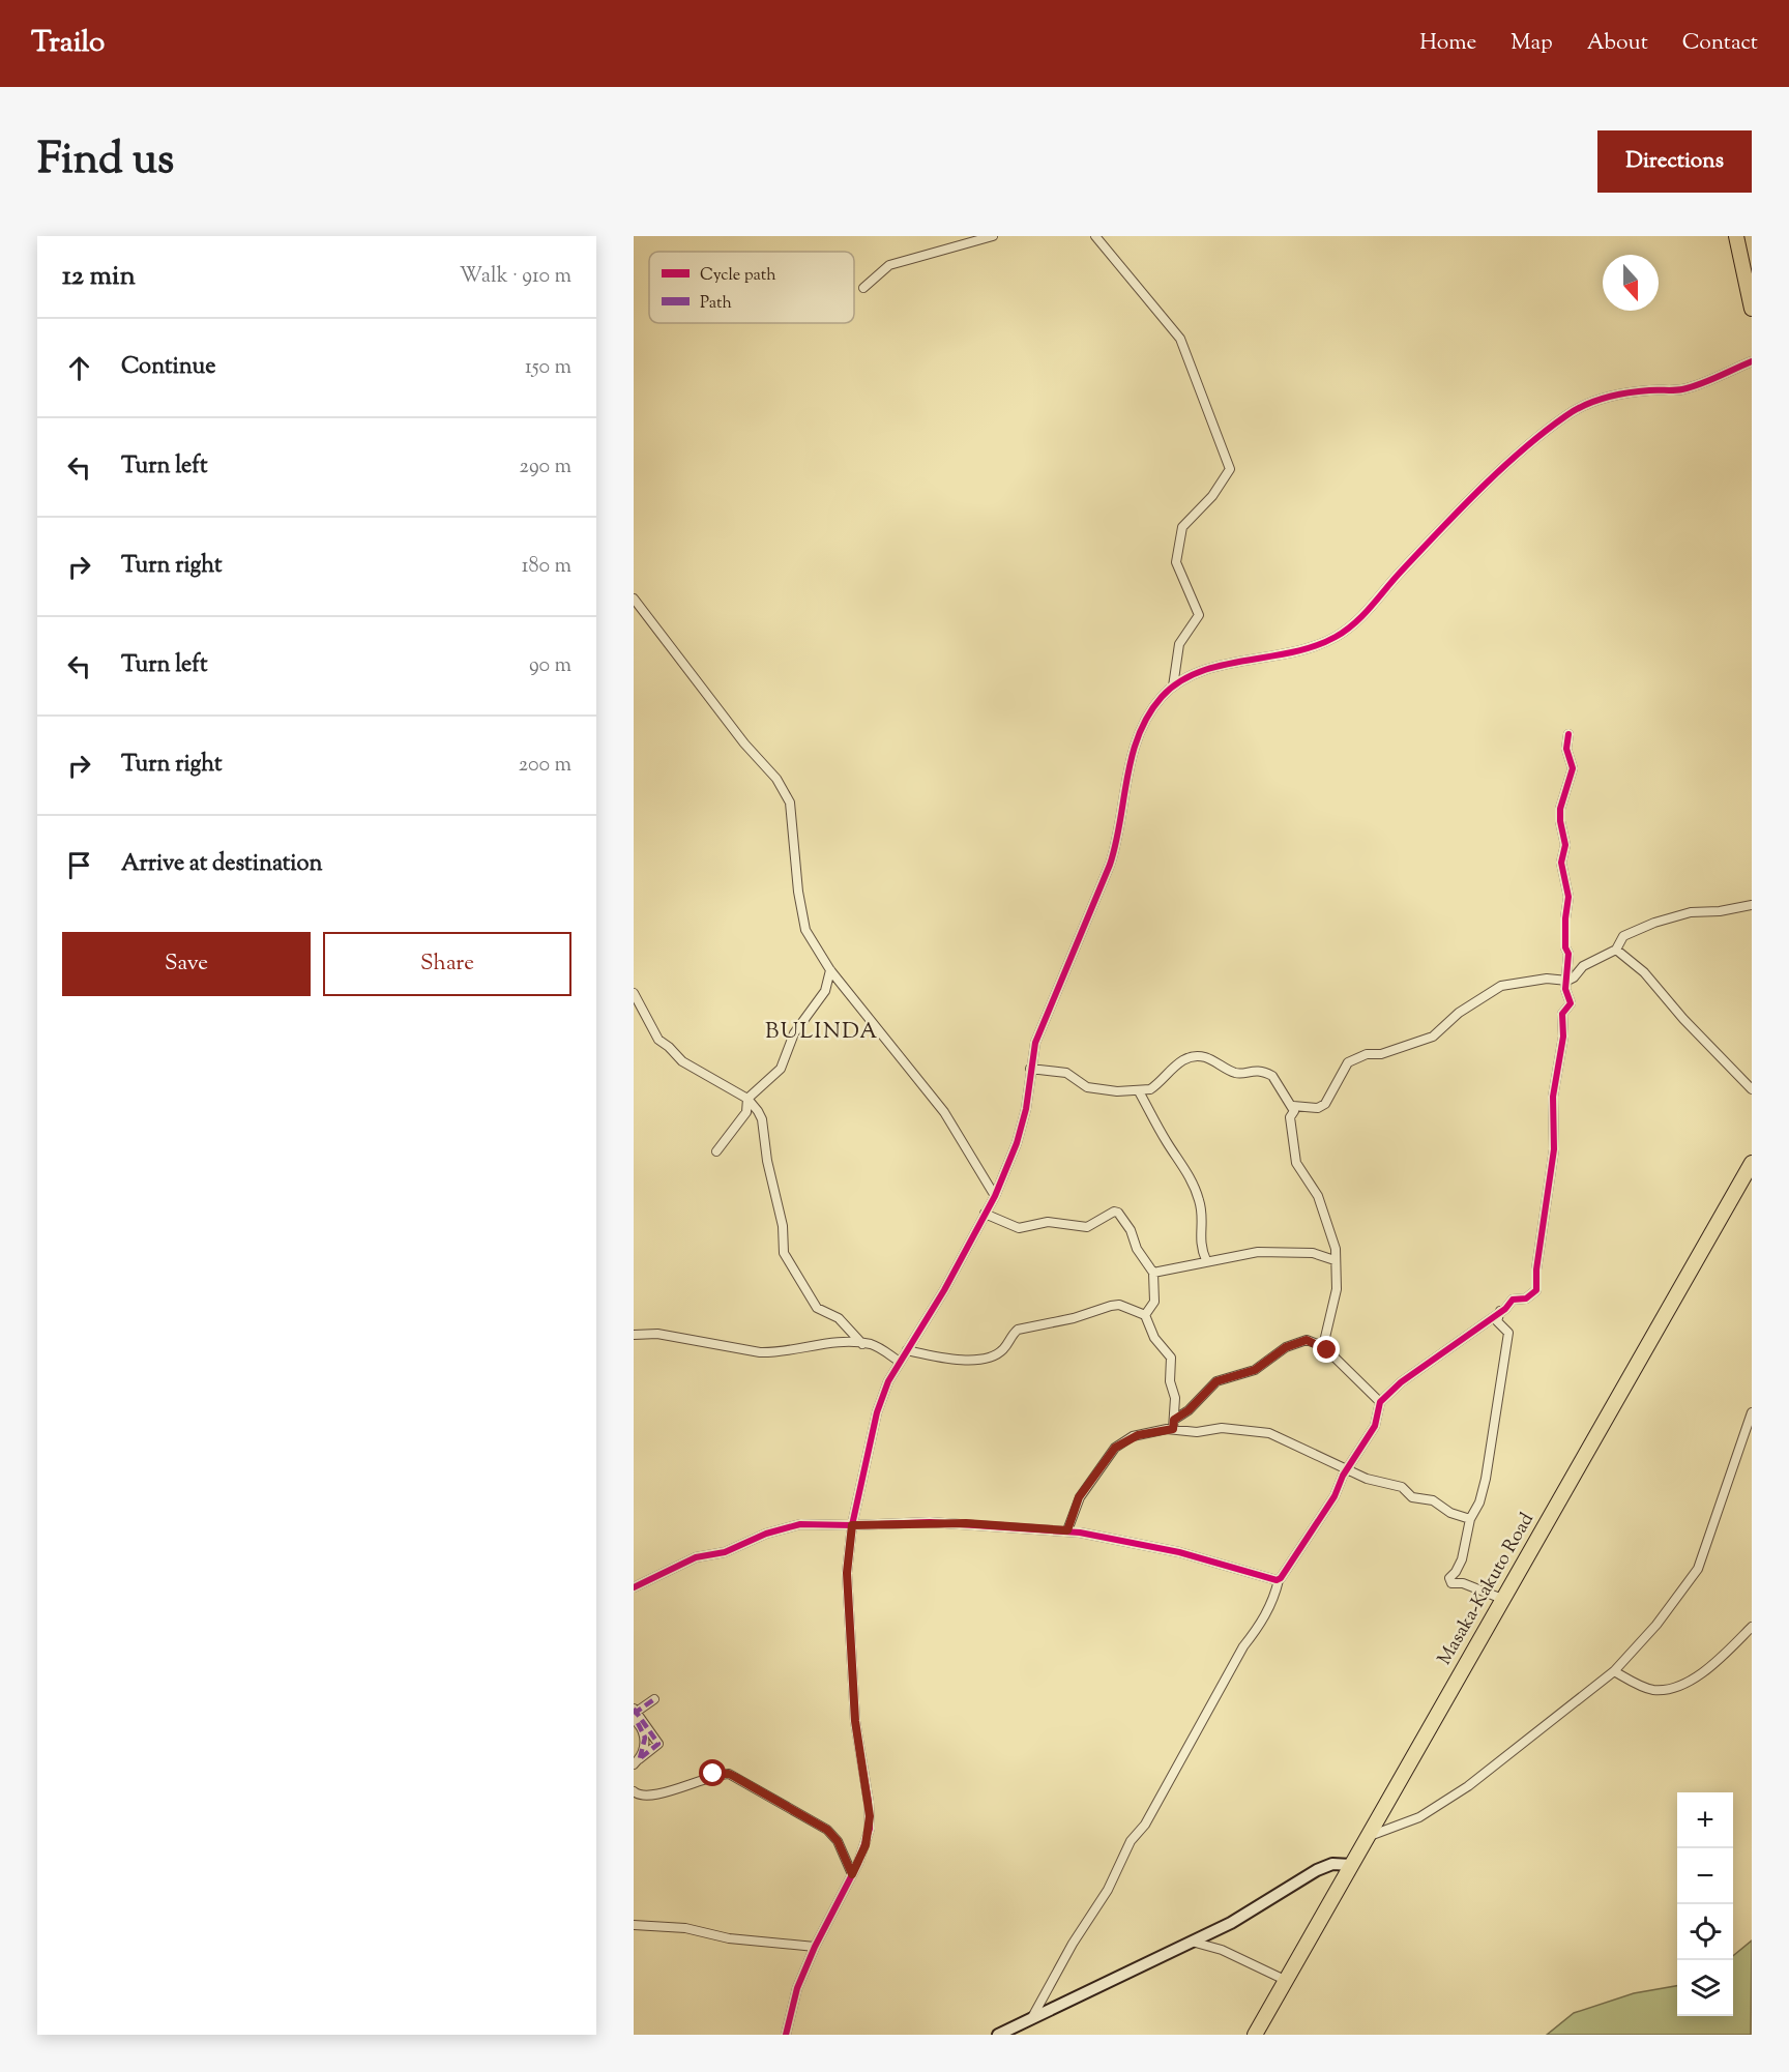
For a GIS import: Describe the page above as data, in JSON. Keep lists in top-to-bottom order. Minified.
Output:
{"streets":{"highway":["Masaka-Kakuto Road"]},"districts":["BULINDA"],"legend":["Cycle path","Path"],"north":"bottom","page":{"header":"Trailo","nav":["Home","Map","About","Contact"],"title":"Find us","buttons":["Directions",["Save","Share"]],"heading":["12 min","Walk · 910 m"],"list":[["Continue","150 m"],["Turn left","290 m"],["Turn right","180 m"],["Turn left","90 m"],["Turn right","200 m"],"Arrive at destination"],"map_buttons":["+","−"]}}
